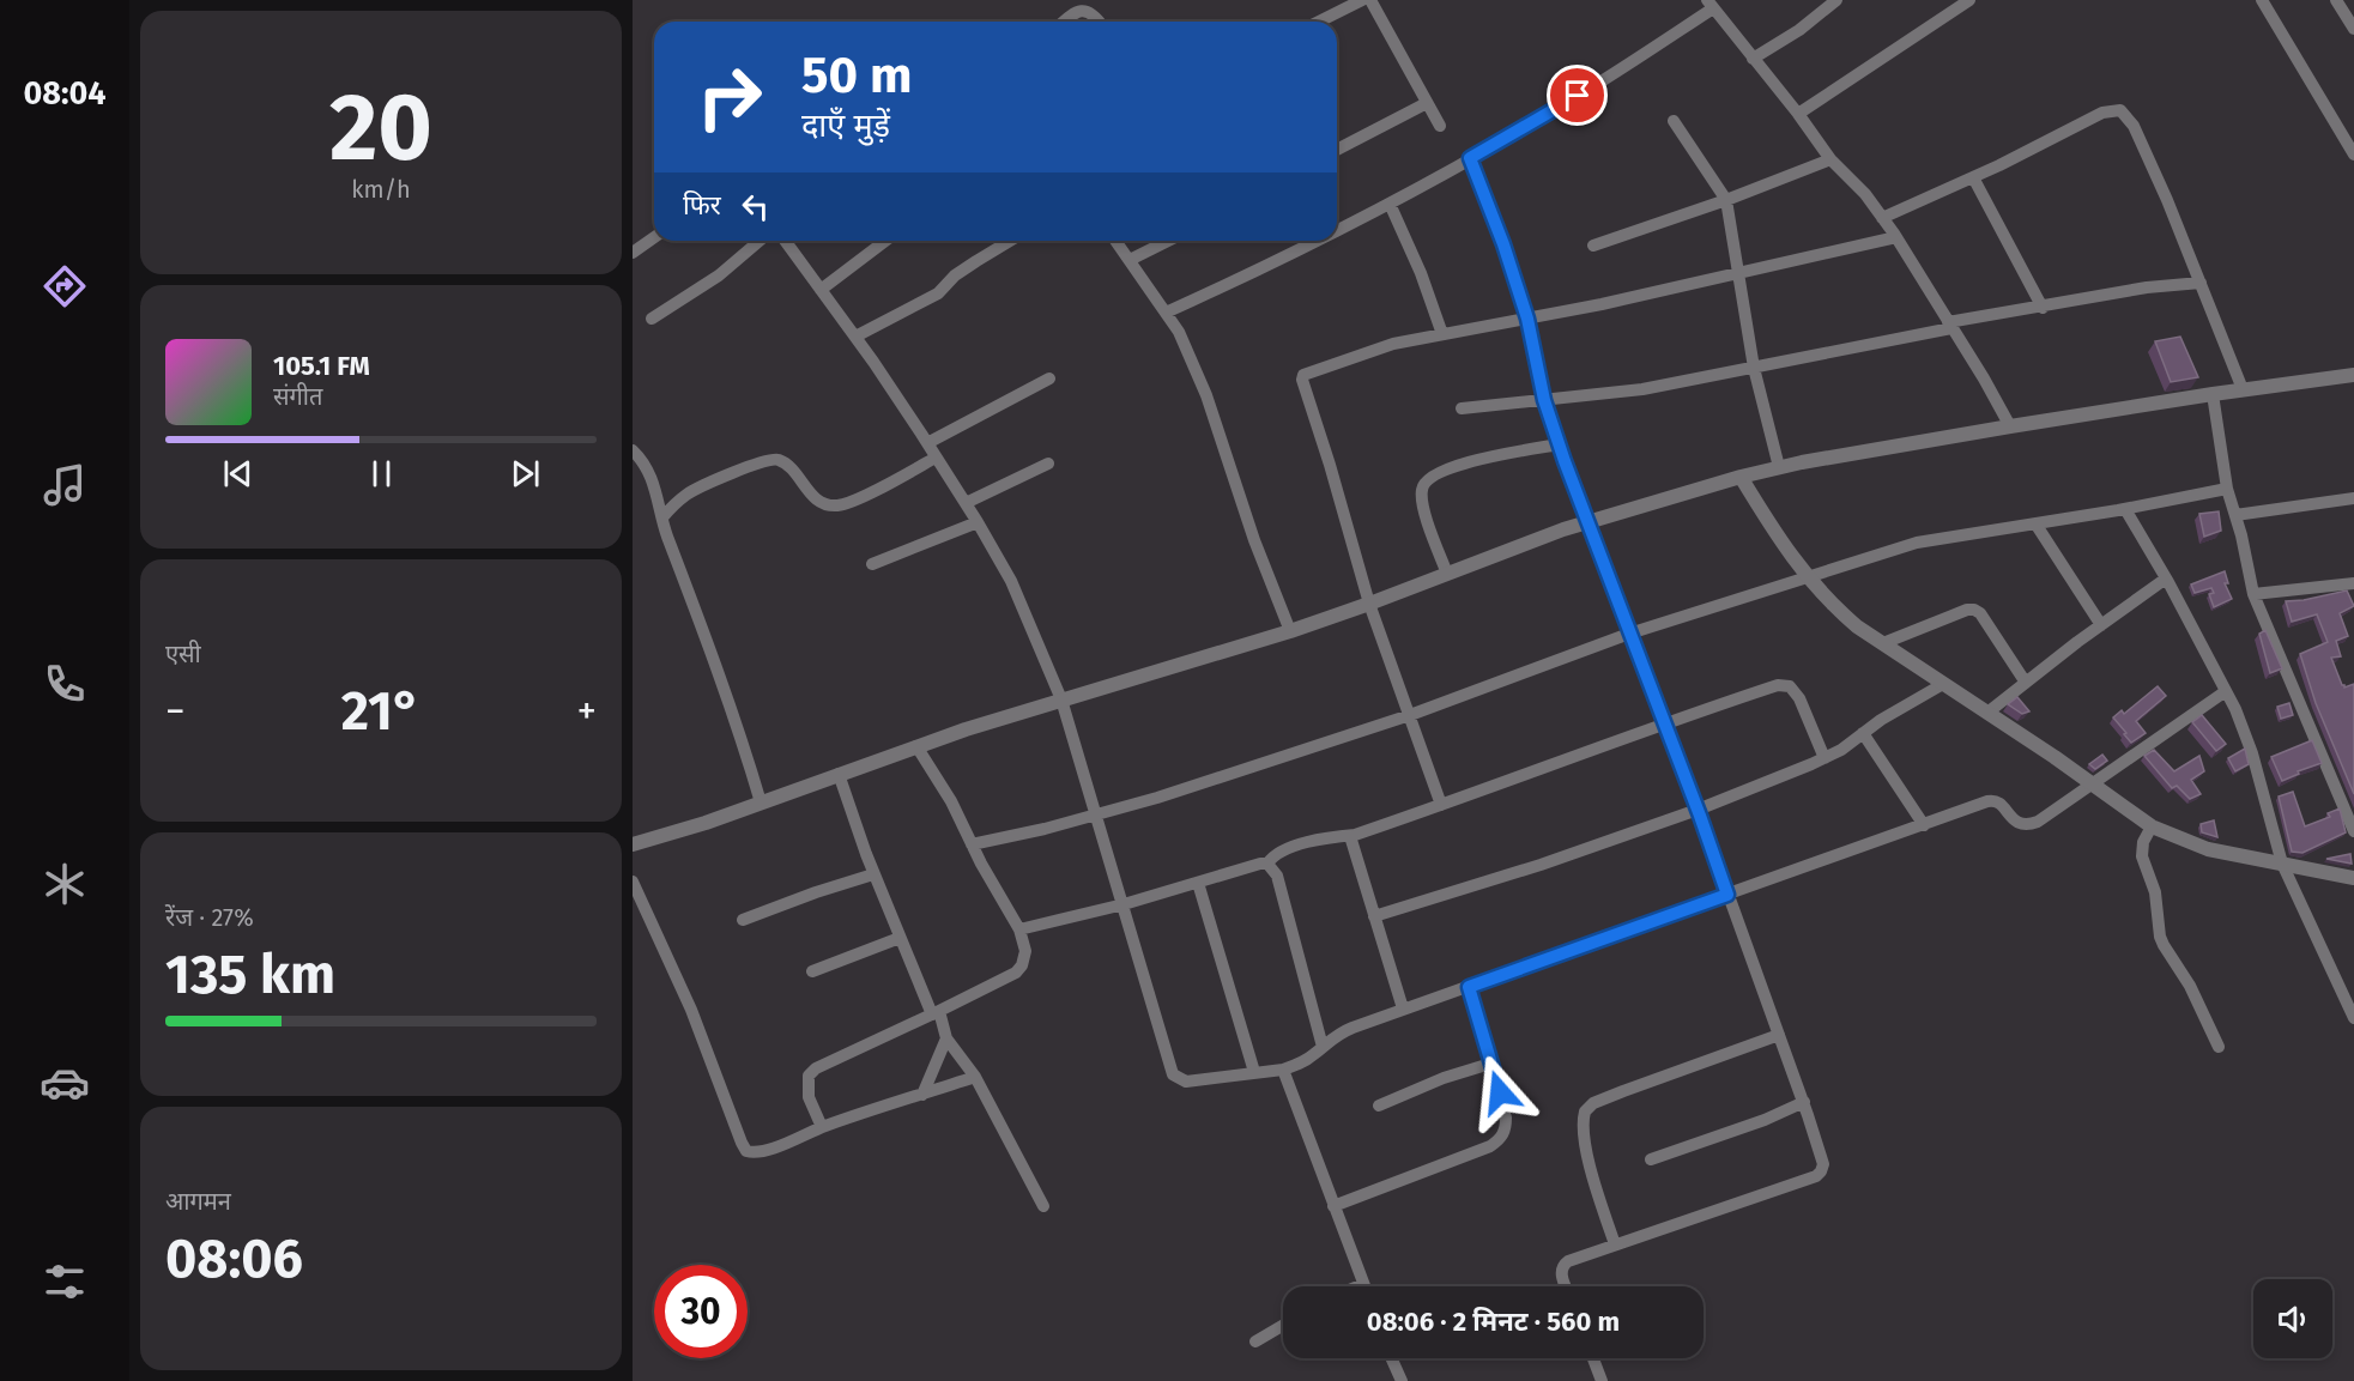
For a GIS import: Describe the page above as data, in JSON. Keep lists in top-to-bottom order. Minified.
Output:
{"page":{"tabs":"08:04","tile":[["20","km/h"],"एसी",["रेंज · 27%","135 km"],["आगमन","08:06"]],"turn":["50 m","दाएँ मुड़ें"],"then":"फिर","song":["105.1 FM","संगीत"],"heat":["−","21°","+"],"limit":"30","trip":"08:06 · 2 मिनट · 560 m"}}
